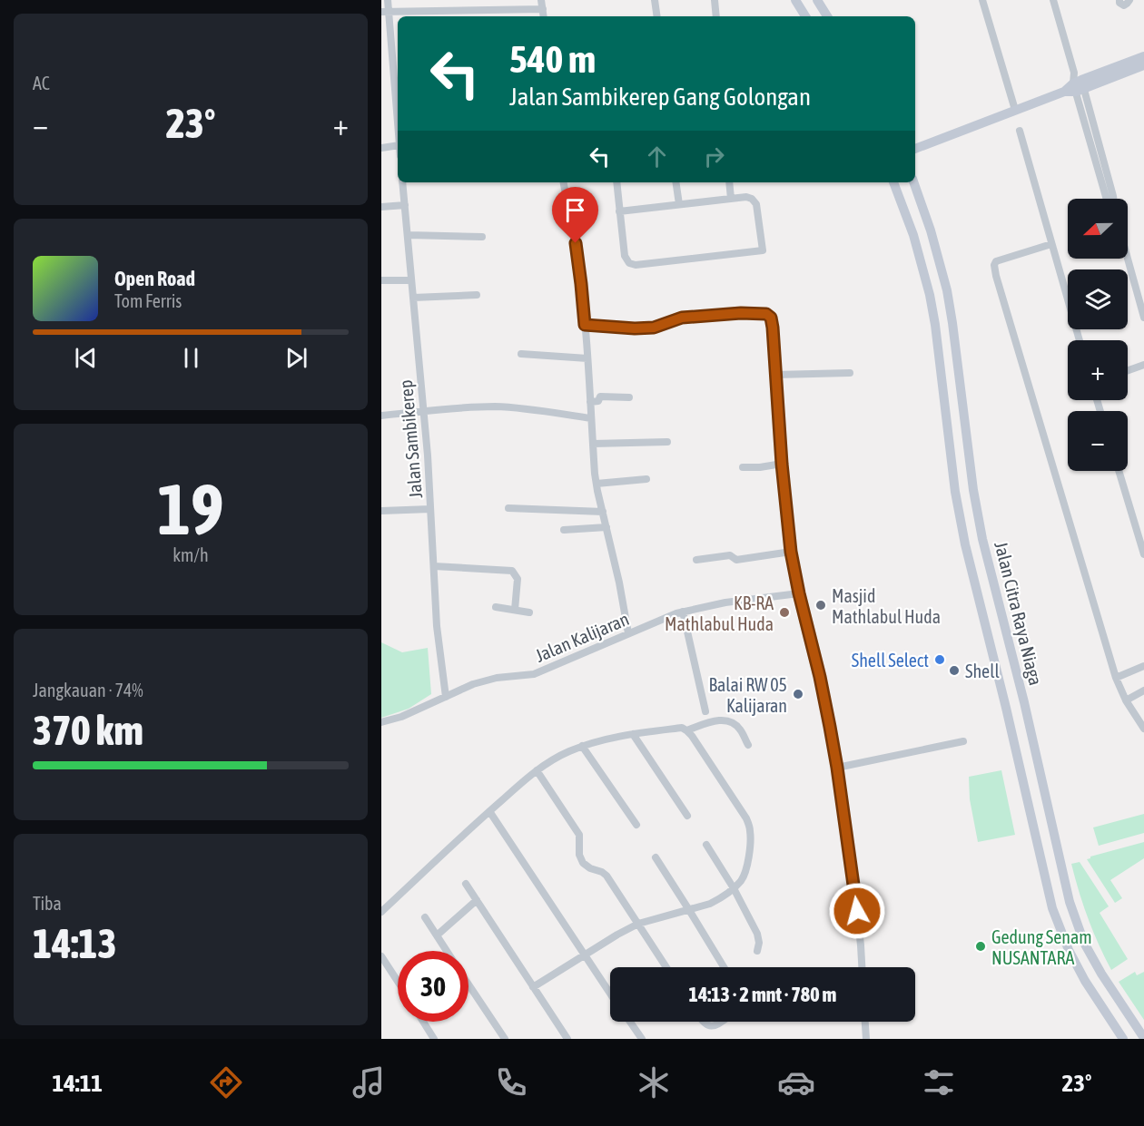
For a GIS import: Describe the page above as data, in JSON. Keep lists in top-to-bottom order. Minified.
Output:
{"streets":{"street":["Jalan Sambikerep","Jalan Citra Raya Niaga","Jalan Kalijaran"]},"crossings":[["Jalan Sambikerep","Jalan Kalijaran"]],"places":["Masjid Mathlabul Huda","KB-RA Mathlabul Huda","Shell Select","Shell","Balai RW 05 Kalijaran","Gedung Senam NUSANTARA"],"north":"left","page":{"tile":["AC",["19","km/h"],["Jangkauan · 74%","370 km"],["Tiba","14:13"]],"turn":["540 m","Jalan Sambikerep Gang Golongan"],"heat":["−","23°","+"],"map_buttons":["+","−"],"song":["Open Road","Tom Ferris"],"limit":"30","trip":"14:13 · 2 mnt · 780 m","tabs":["14:11","23°"]}}
